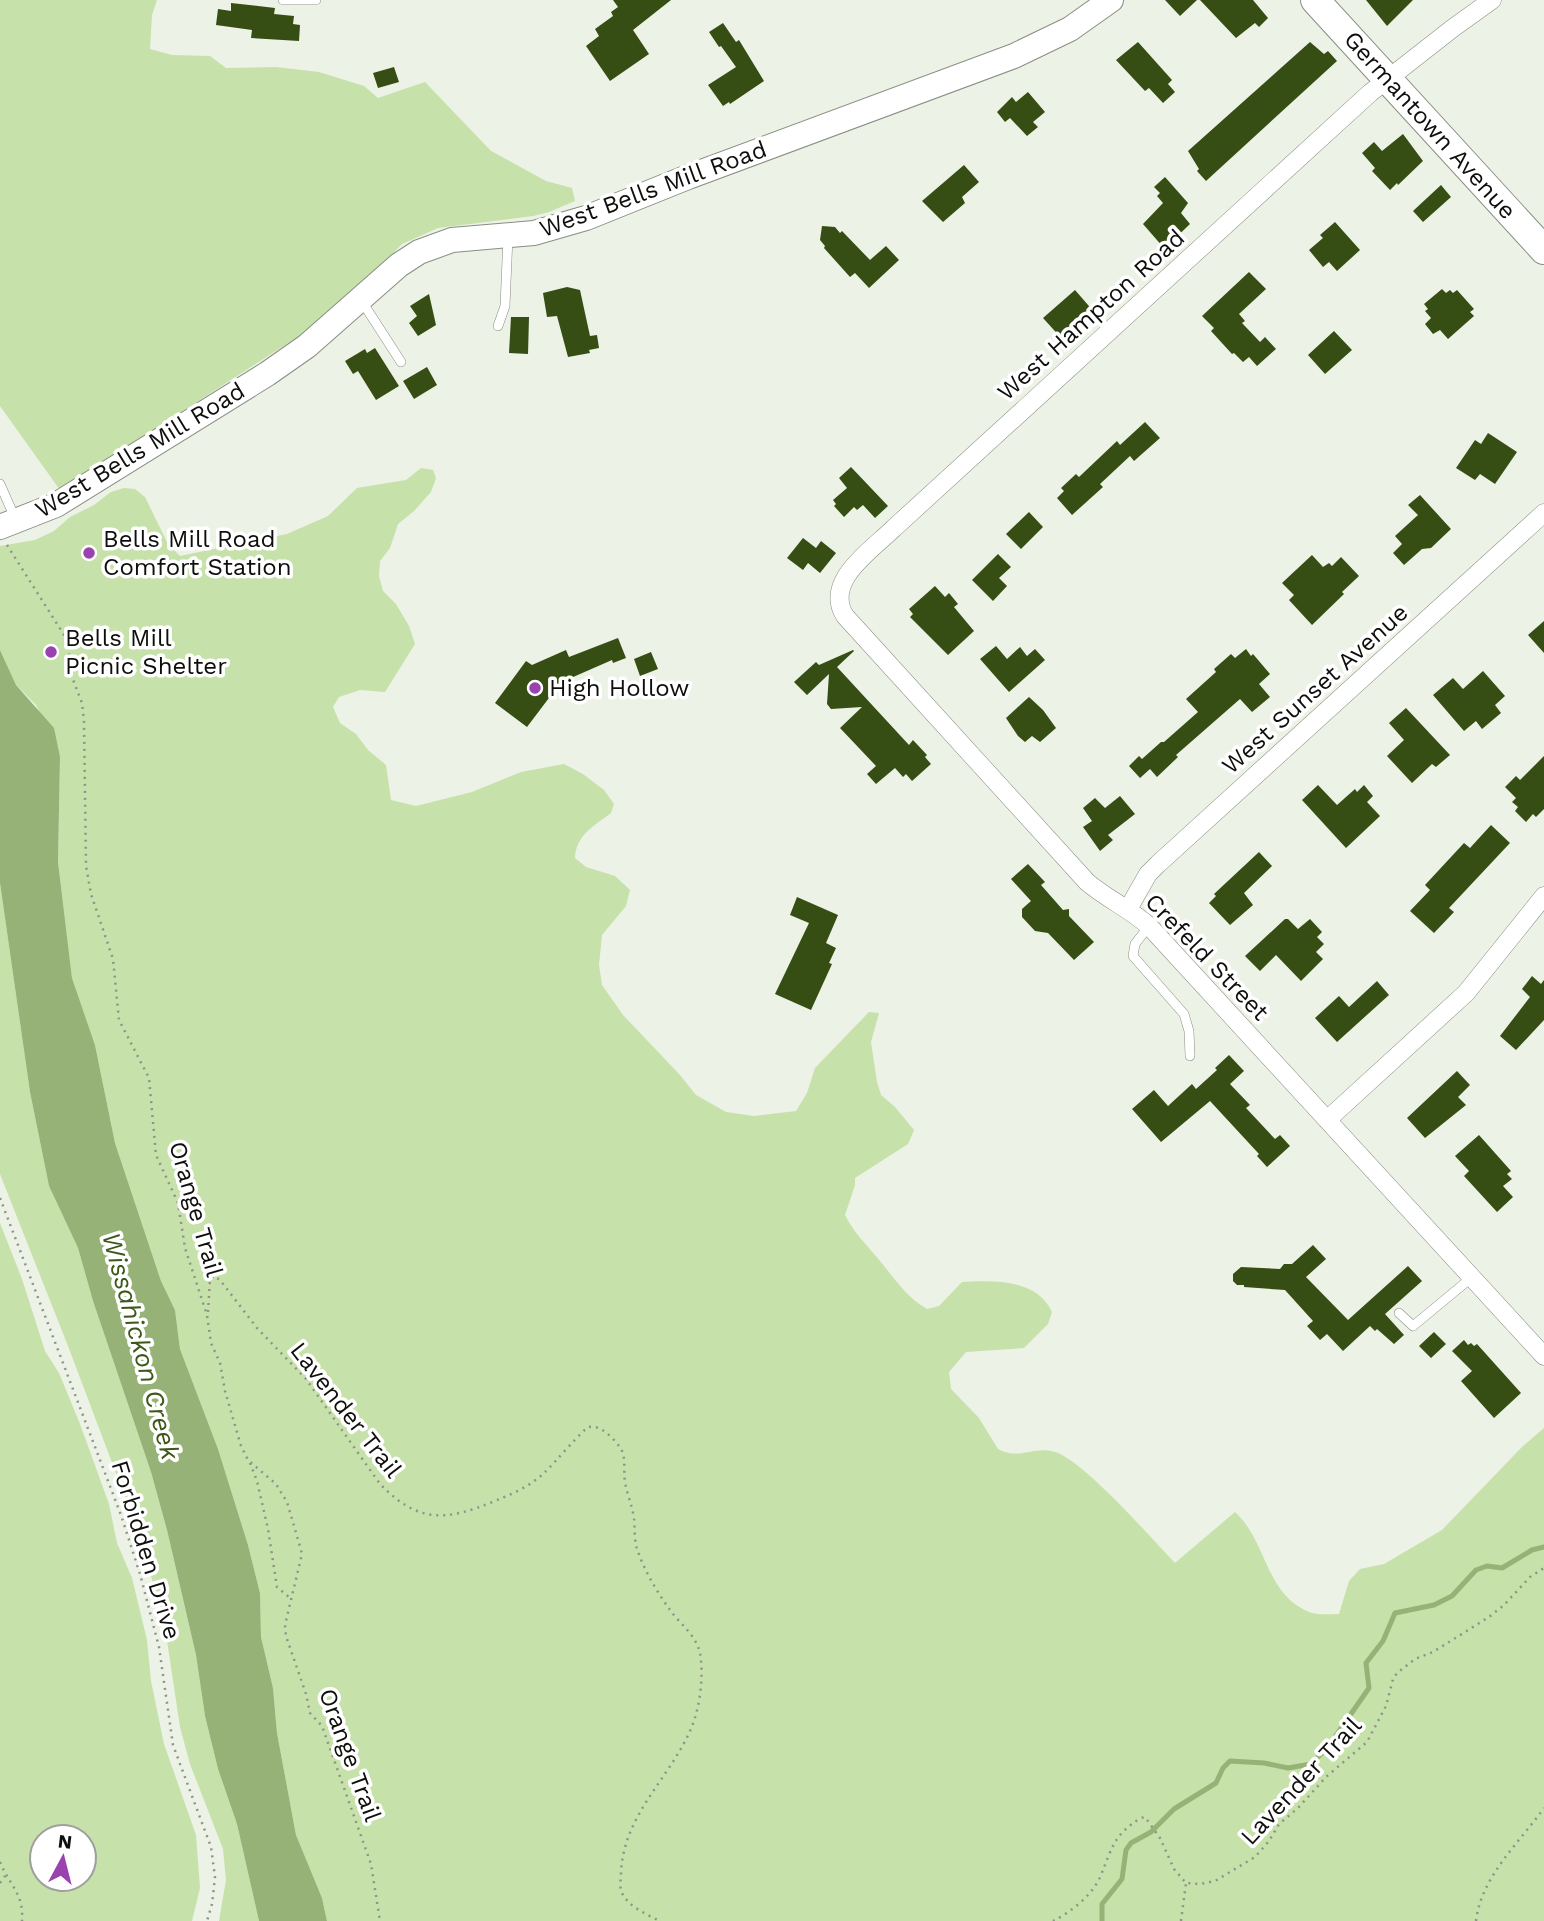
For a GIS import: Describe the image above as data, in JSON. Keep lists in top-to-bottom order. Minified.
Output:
{"streets":{"main road":["Germantown Avenue"],"street":["West Bells Mill Road","West Hampton Road","West Sunset Avenue","Crefeld Street"],"path":["Orange Trail","Lavender Trail","Forbidden Drive"]},"crossings":[["Germantown Avenue","West Hampton Road"],["West Bells Mill Road","Orange Trail"],["West Hampton Road","Crefeld Street"],["West Sunset Avenue","Crefeld Street"],["Orange Trail","Lavender Trail"]],"water":["Wissahickon Creek"],"places":["Bells Mill Road Comfort Station","Bells Mill Picnic Shelter","High Hollow"],"north":"top"}
